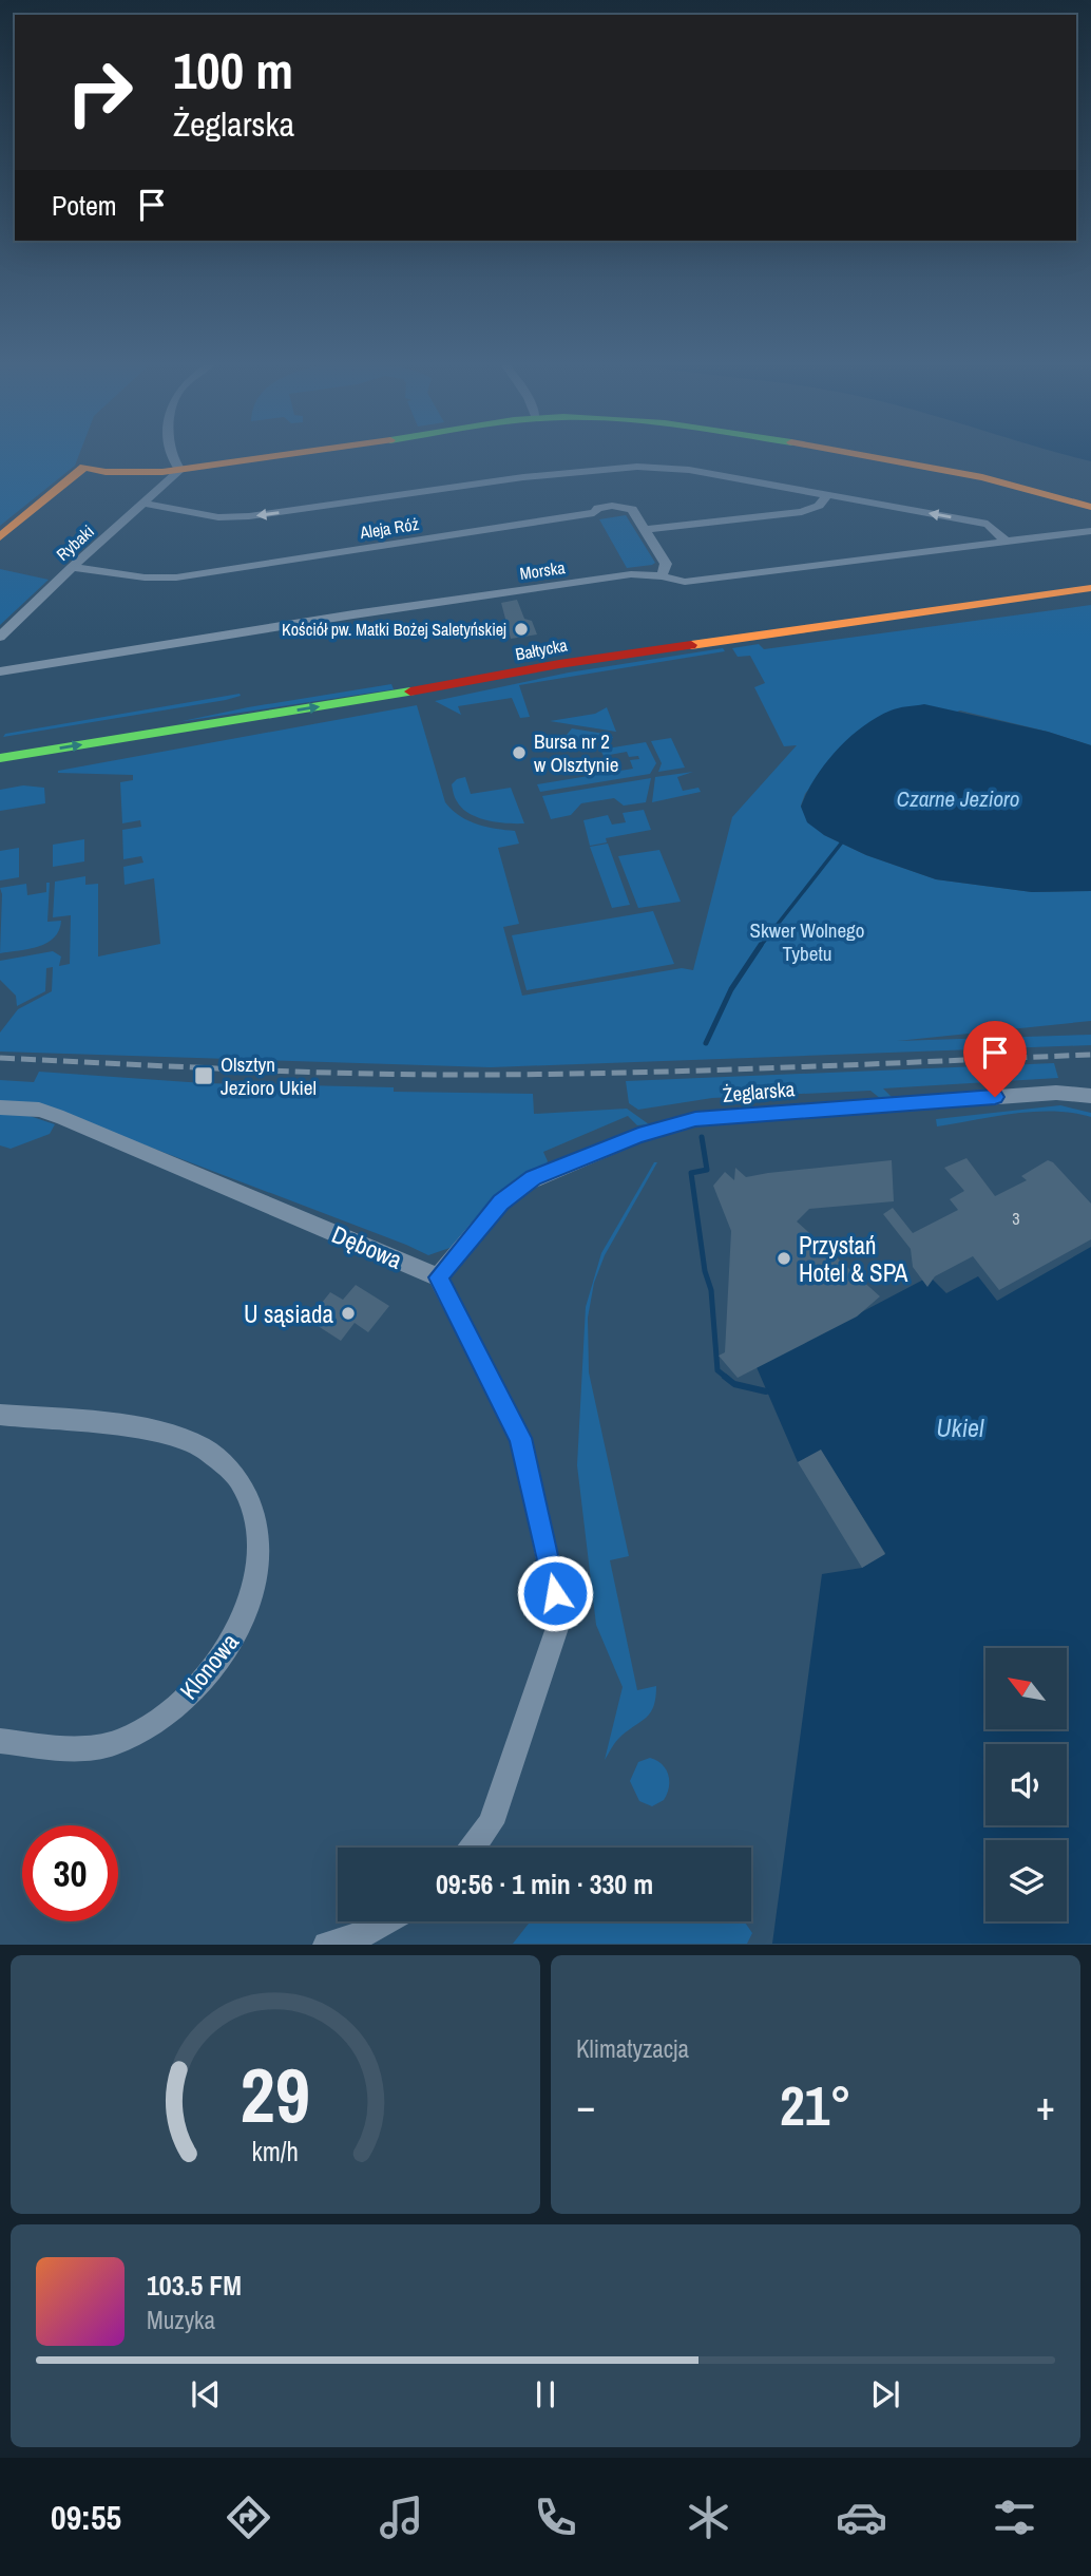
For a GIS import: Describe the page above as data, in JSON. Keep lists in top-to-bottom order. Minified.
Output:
{"streets":{"main road":["Bałtycka"],"street":["Aleja Róż","Rybaki","Morska","Żeglarska","Dębowa","Klonowa"]},"crossings":[["Aleja Róż","Rybaki"],["Aleja Róż","Morska"],["Żeglarska","Dębowa"]],"water":["Czarne Jezioro","Ukiel"],"parks":["Skwer Wolnego Tybetu"],"places":{"other":["Kościół pw. Matki Bożej Saletyńskiej","Bursa nr 2 w Olsztynie","Przystań Hotel & SPA","U sąsiada"],"transit":["Olsztyn Jezioro Ukiel"]},"house_numbers":["3"],"north":"top left","page":{"turn":["100 m","Żeglarska"],"then":"Potem","limit":"30","trip":"09:56 · 1 min · 330 m","tile":"Klimatyzacja","heat":["−","21°","+"],"song":["103.5 FM","Muzyka"],"tabs":"09:55","gauge":["29","km/h"]}}
